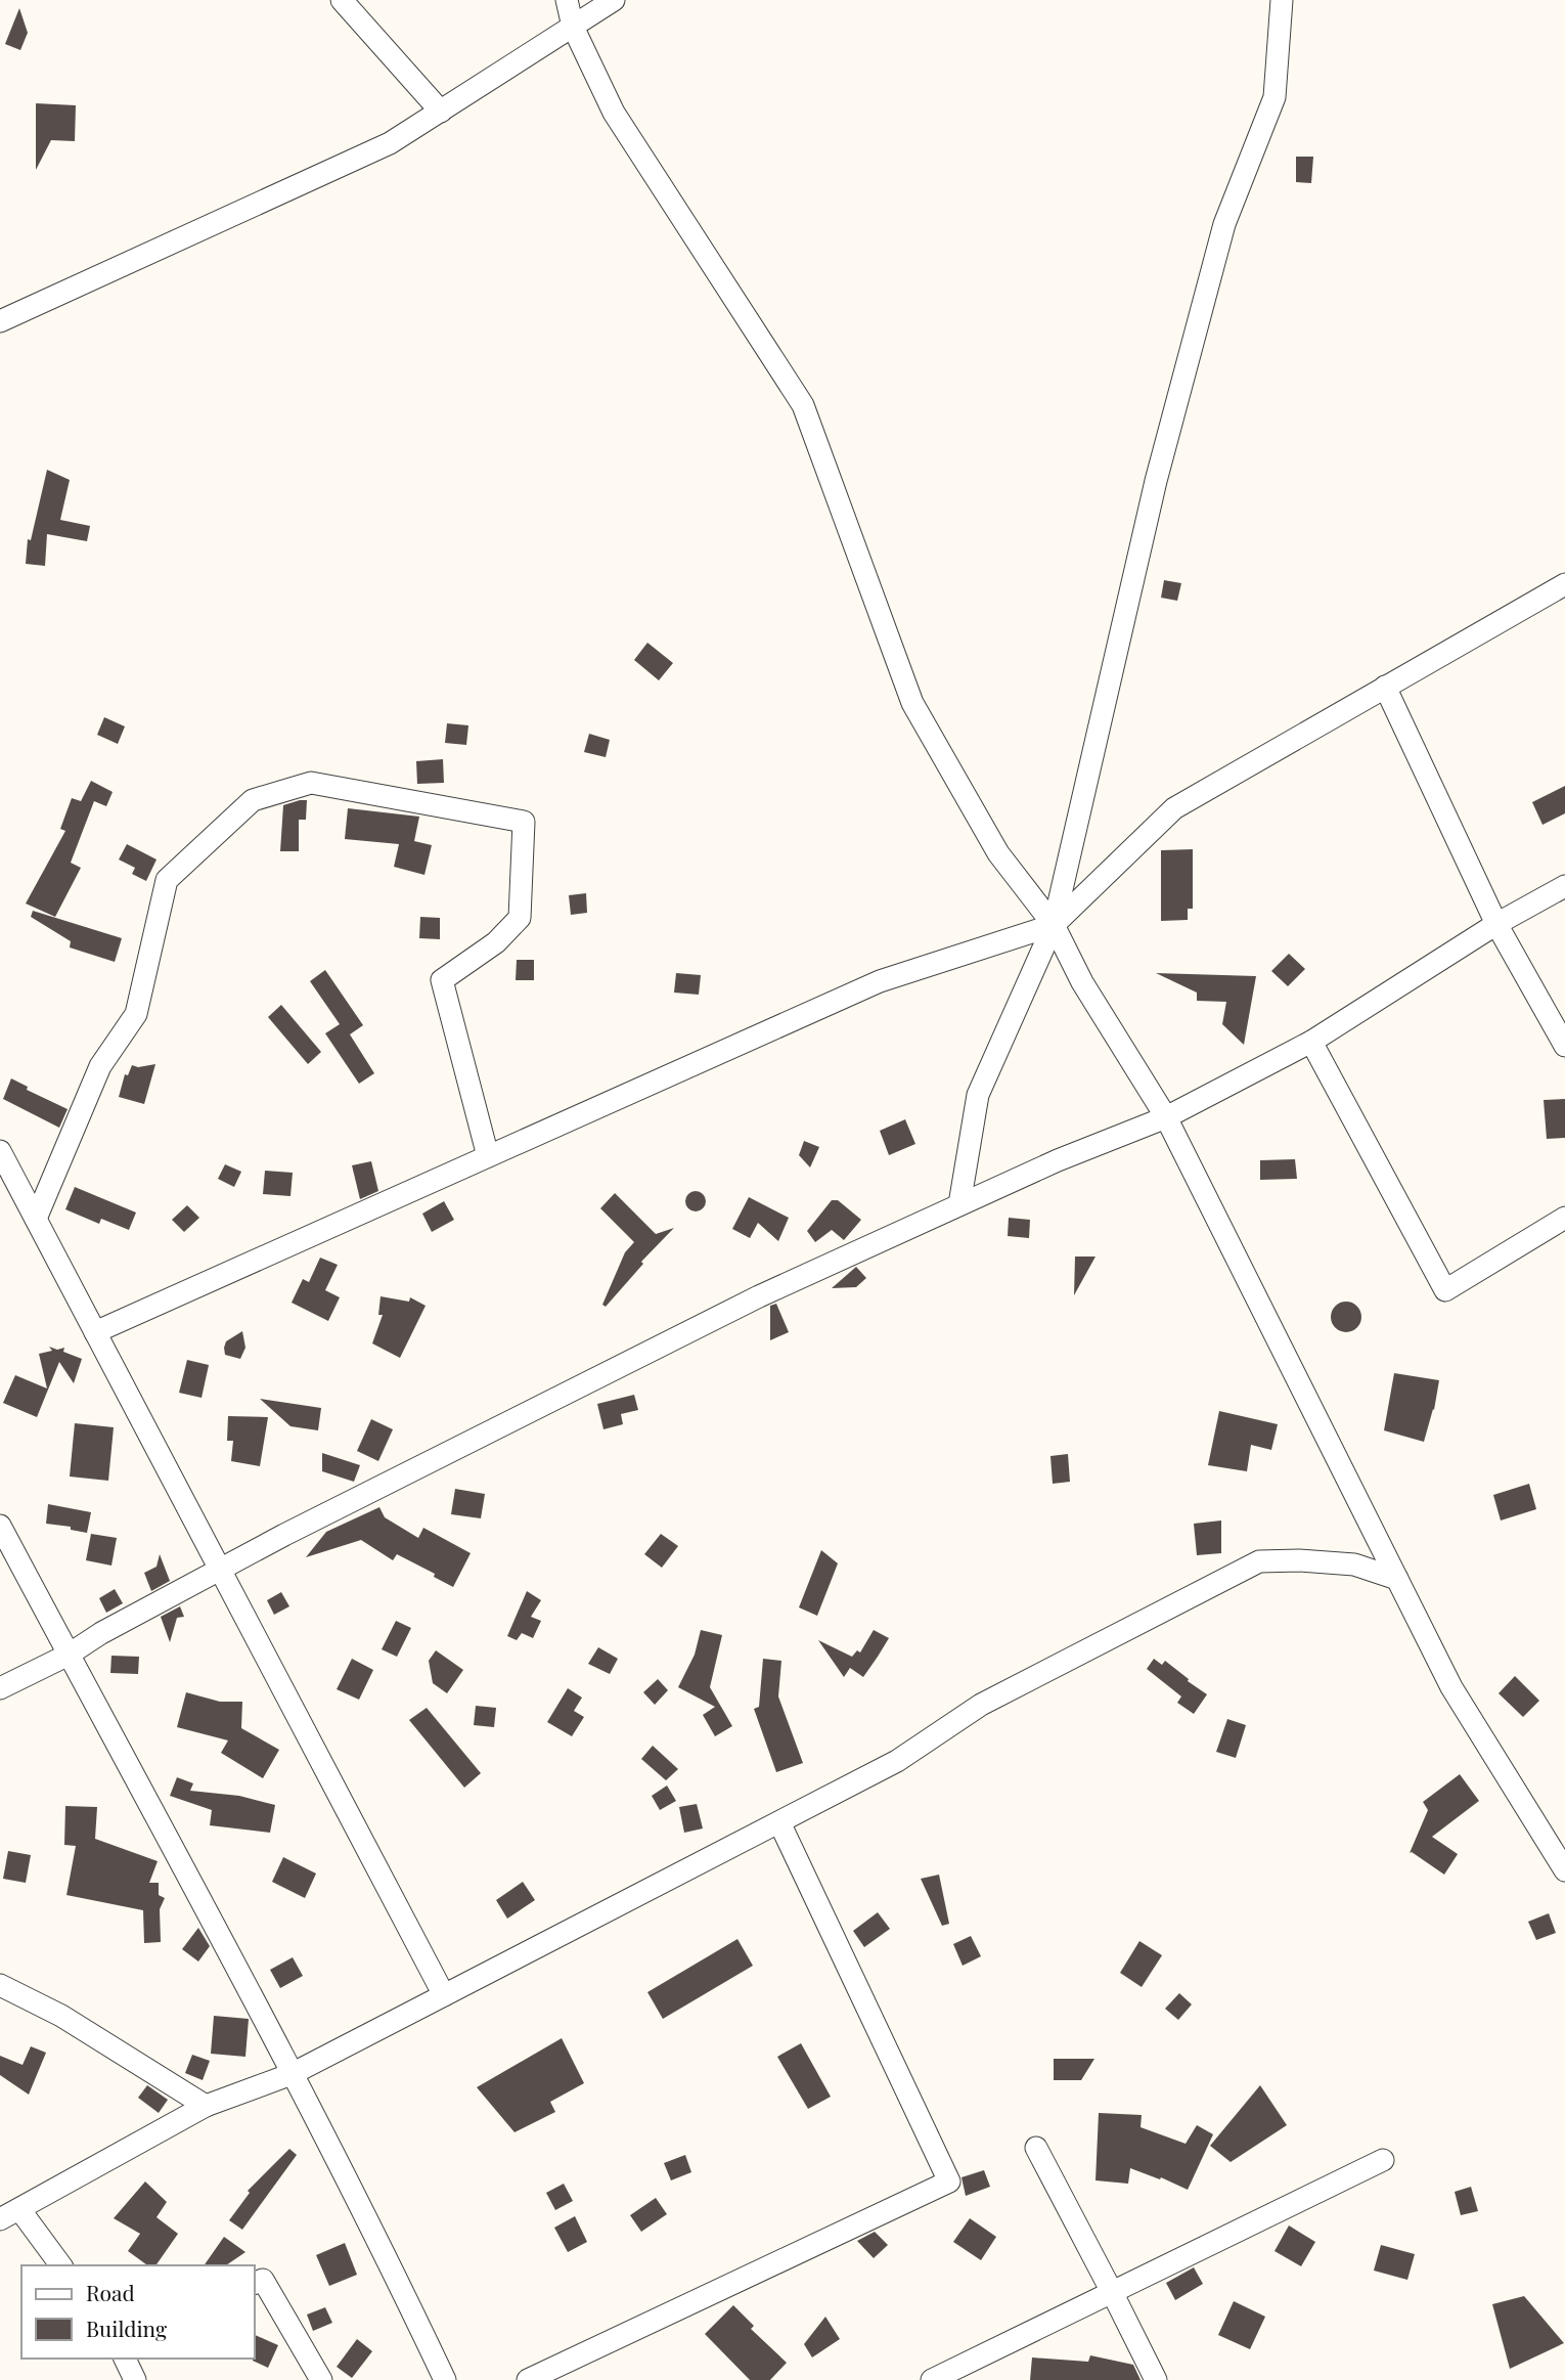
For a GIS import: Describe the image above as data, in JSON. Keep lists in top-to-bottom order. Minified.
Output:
{"legend":["Road","Building"]}
